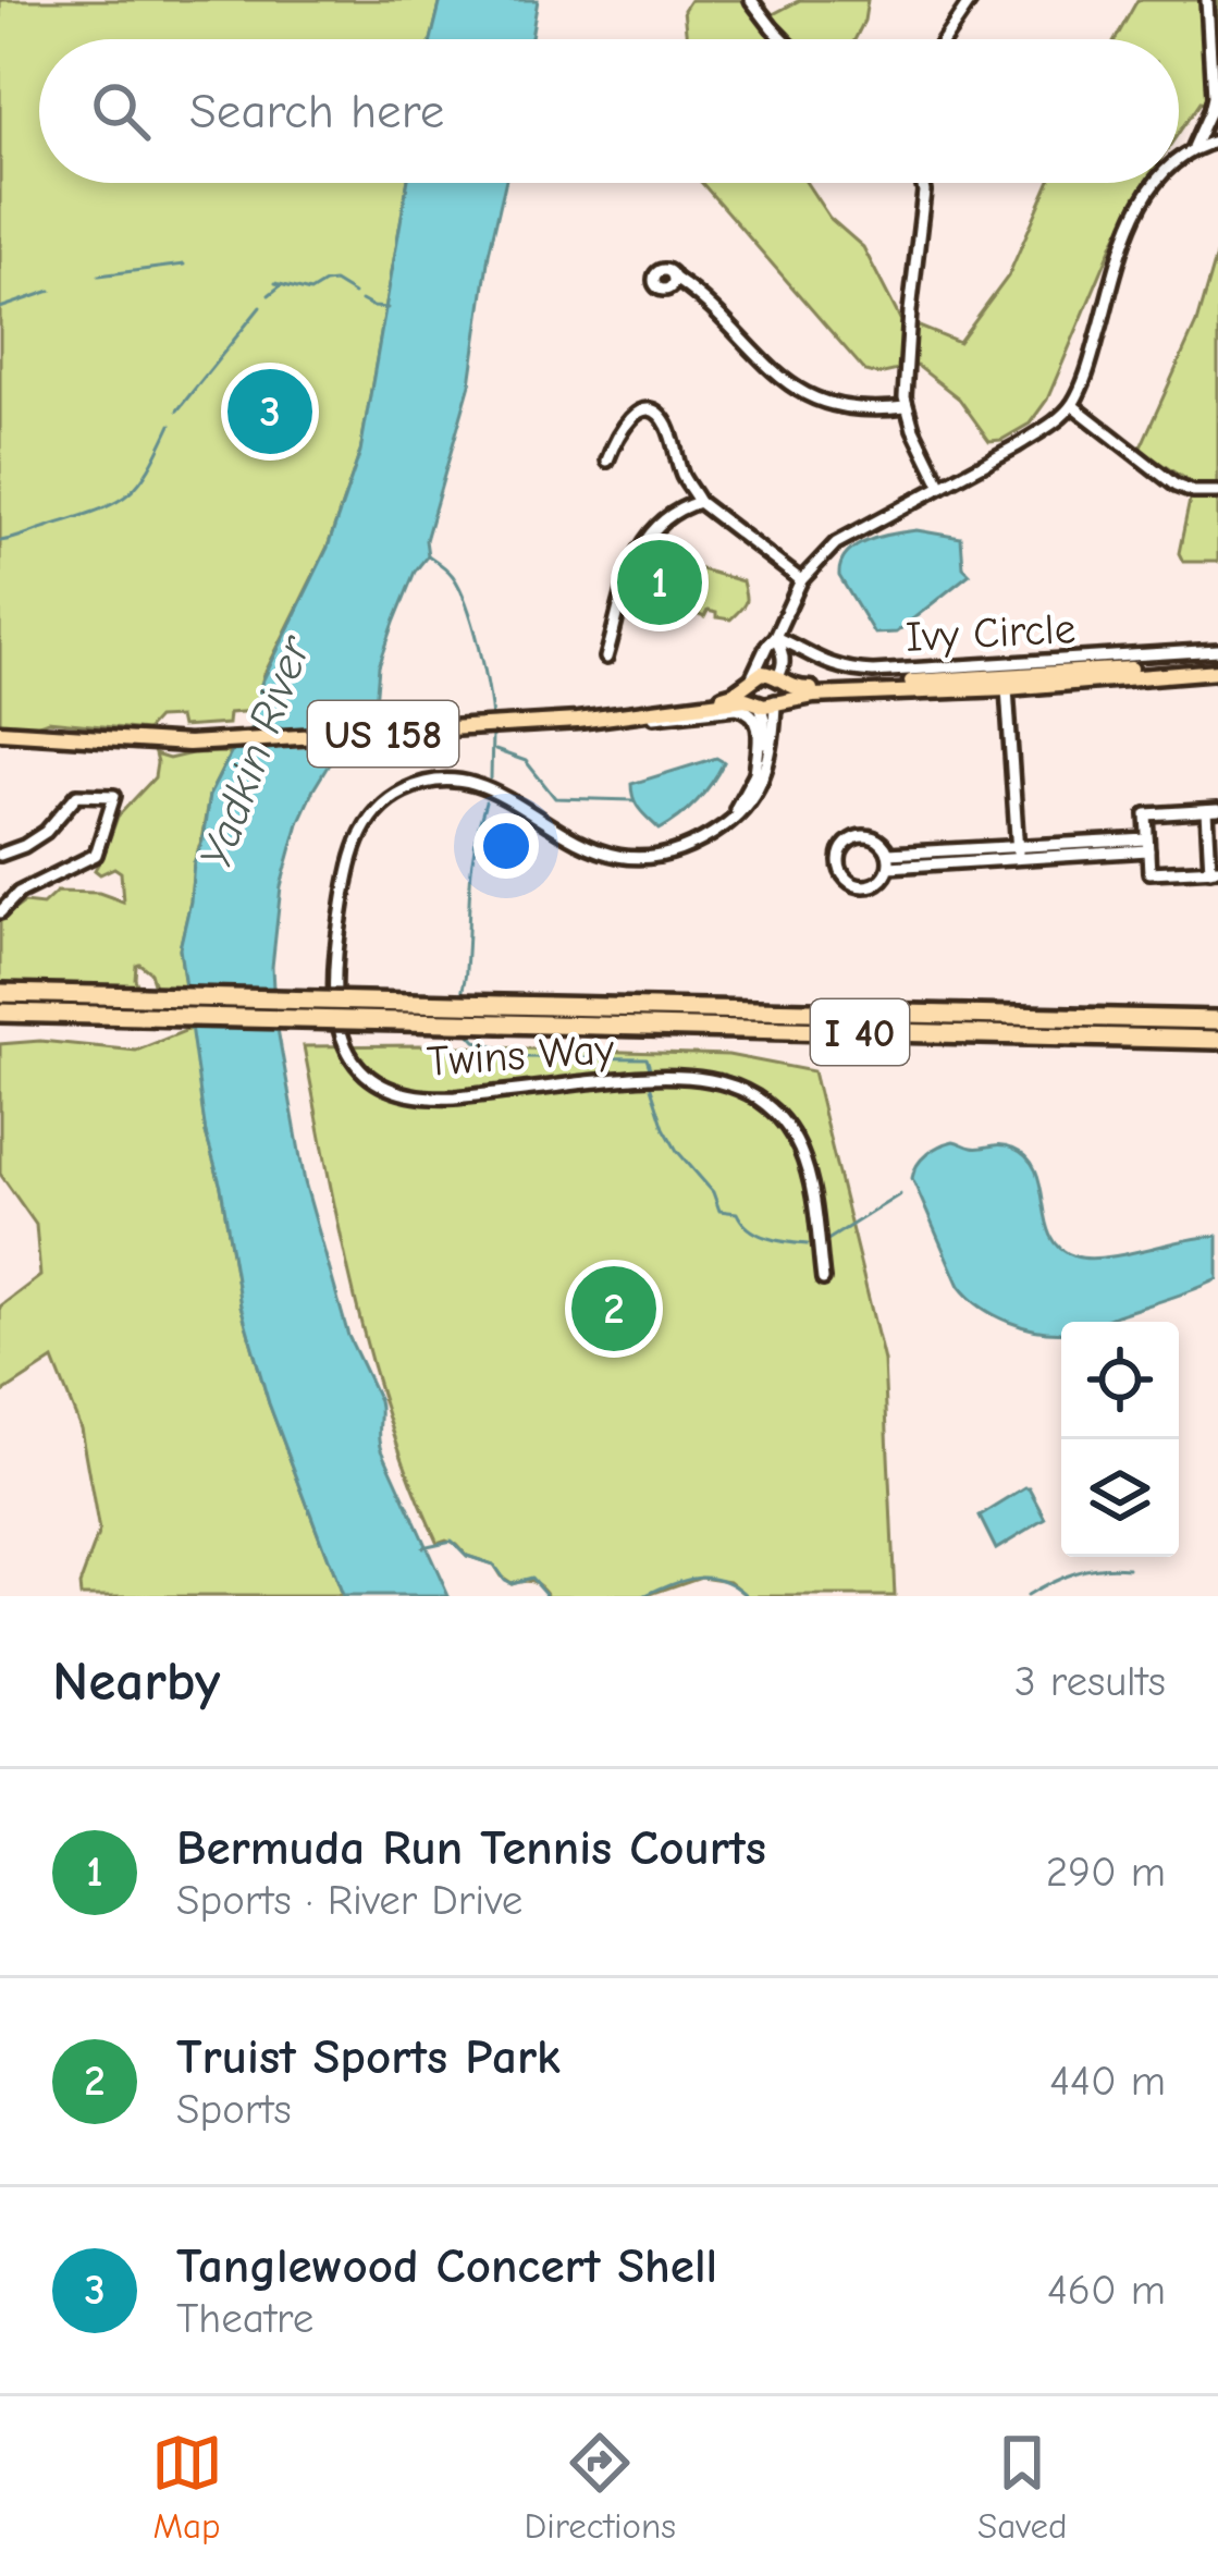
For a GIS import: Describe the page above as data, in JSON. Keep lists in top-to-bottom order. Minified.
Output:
{"streets":{"highway":["I 40"],"main road":["US 158"],"street":["Ivy Circle","Twins Way"]},"crossings":[["US 158","Twins Way"]],"water":["Yadkin River"],"page":{"search":"Search here","pins":["3","1","2"],"heading":["Nearby","3 results"],"list":[{"mark":"1","name":"Bermuda Run Tennis Courts","note":"Sports · River Drive","value":"290 m"},{"mark":"2","name":"Truist Sports Park","note":"Sports","value":"440 m"},{"mark":"3","name":"Tanglewood Concert Shell","note":"Theatre","value":"460 m"}],"nav":["Map","Directions","Saved"]}}
